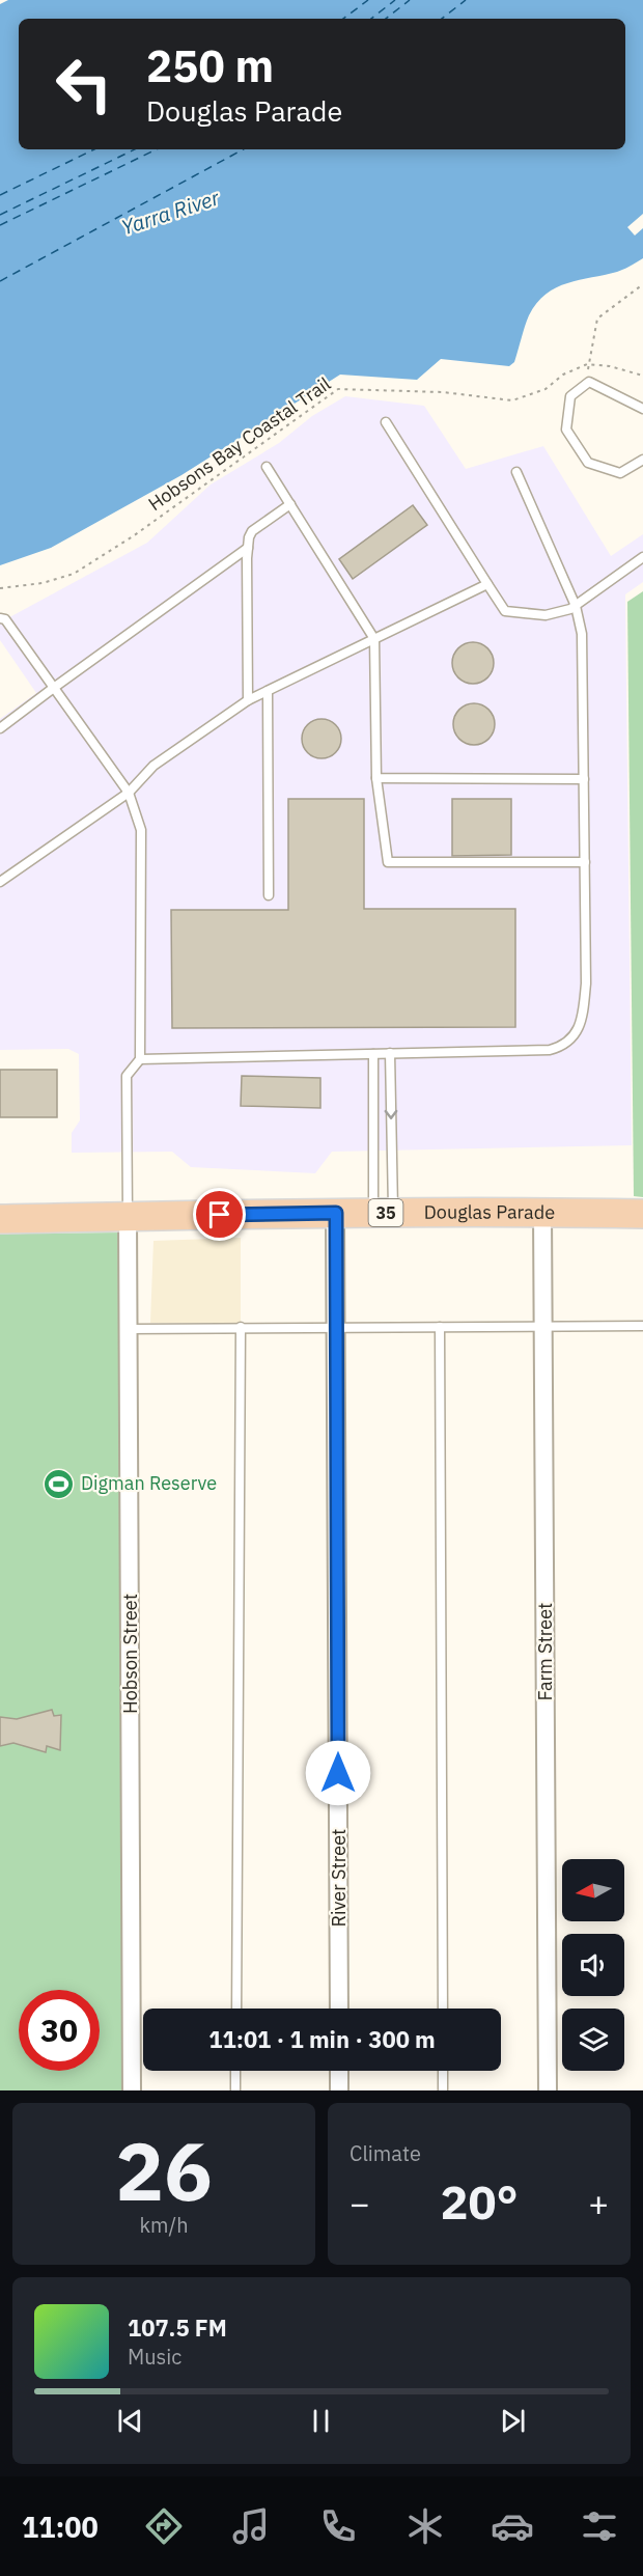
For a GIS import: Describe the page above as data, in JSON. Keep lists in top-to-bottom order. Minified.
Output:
{"streets":{"main road":["35","Douglas Parade"],"street":["Farm Street","Hobson Street","River Street"],"path":["Hobsons Bay Coastal Trail"]},"crossings":[["Douglas Parade","Farm Street"],["Douglas Parade","Hobson Street"],["Douglas Parade","River Street"]],"water":["Yarra River"],"places":{"sports":["Digman Reserve"]},"north":"left","page":{"turn":["250 m","Douglas Parade"],"limit":"30","trip":"11:01 · 1 min · 300 m","tile":[["26","km/h"],"Climate"],"heat":["−","20°","+"],"song":["107.5 FM","Music"],"tabs":"11:00"}}
